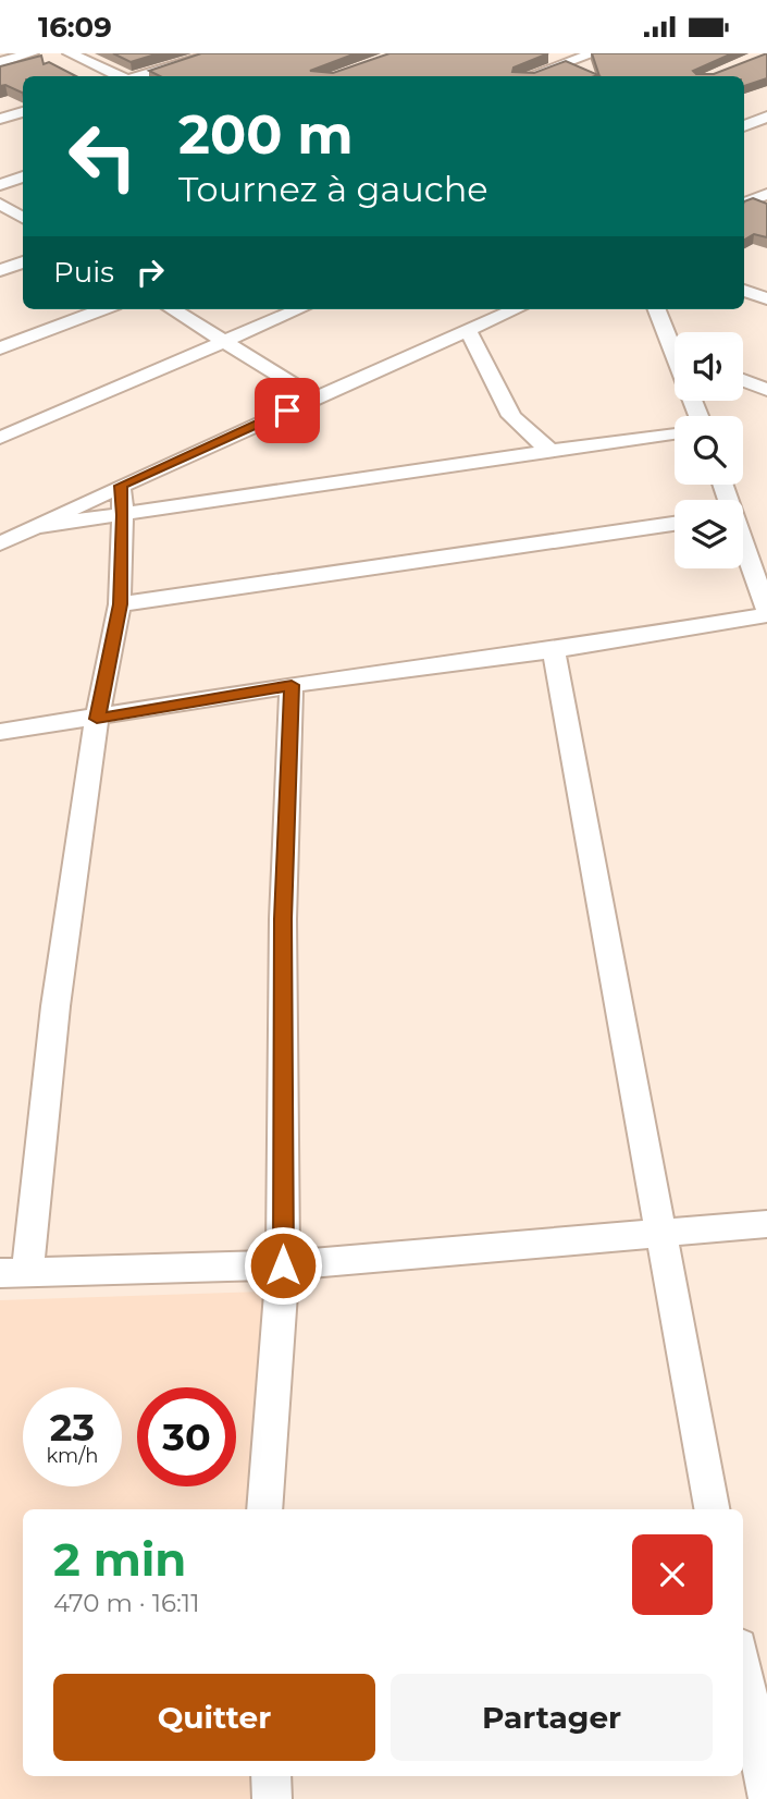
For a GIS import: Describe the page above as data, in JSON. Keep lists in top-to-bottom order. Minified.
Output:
{"page":{"status":"16:09","turn":["200 m","Tournez à gauche"],"then":"Puis","speed":"23 km/h","limit":"30","heading":["2 min","470 m · 16:11"],"buttons":["Quitter","Partager"]}}
